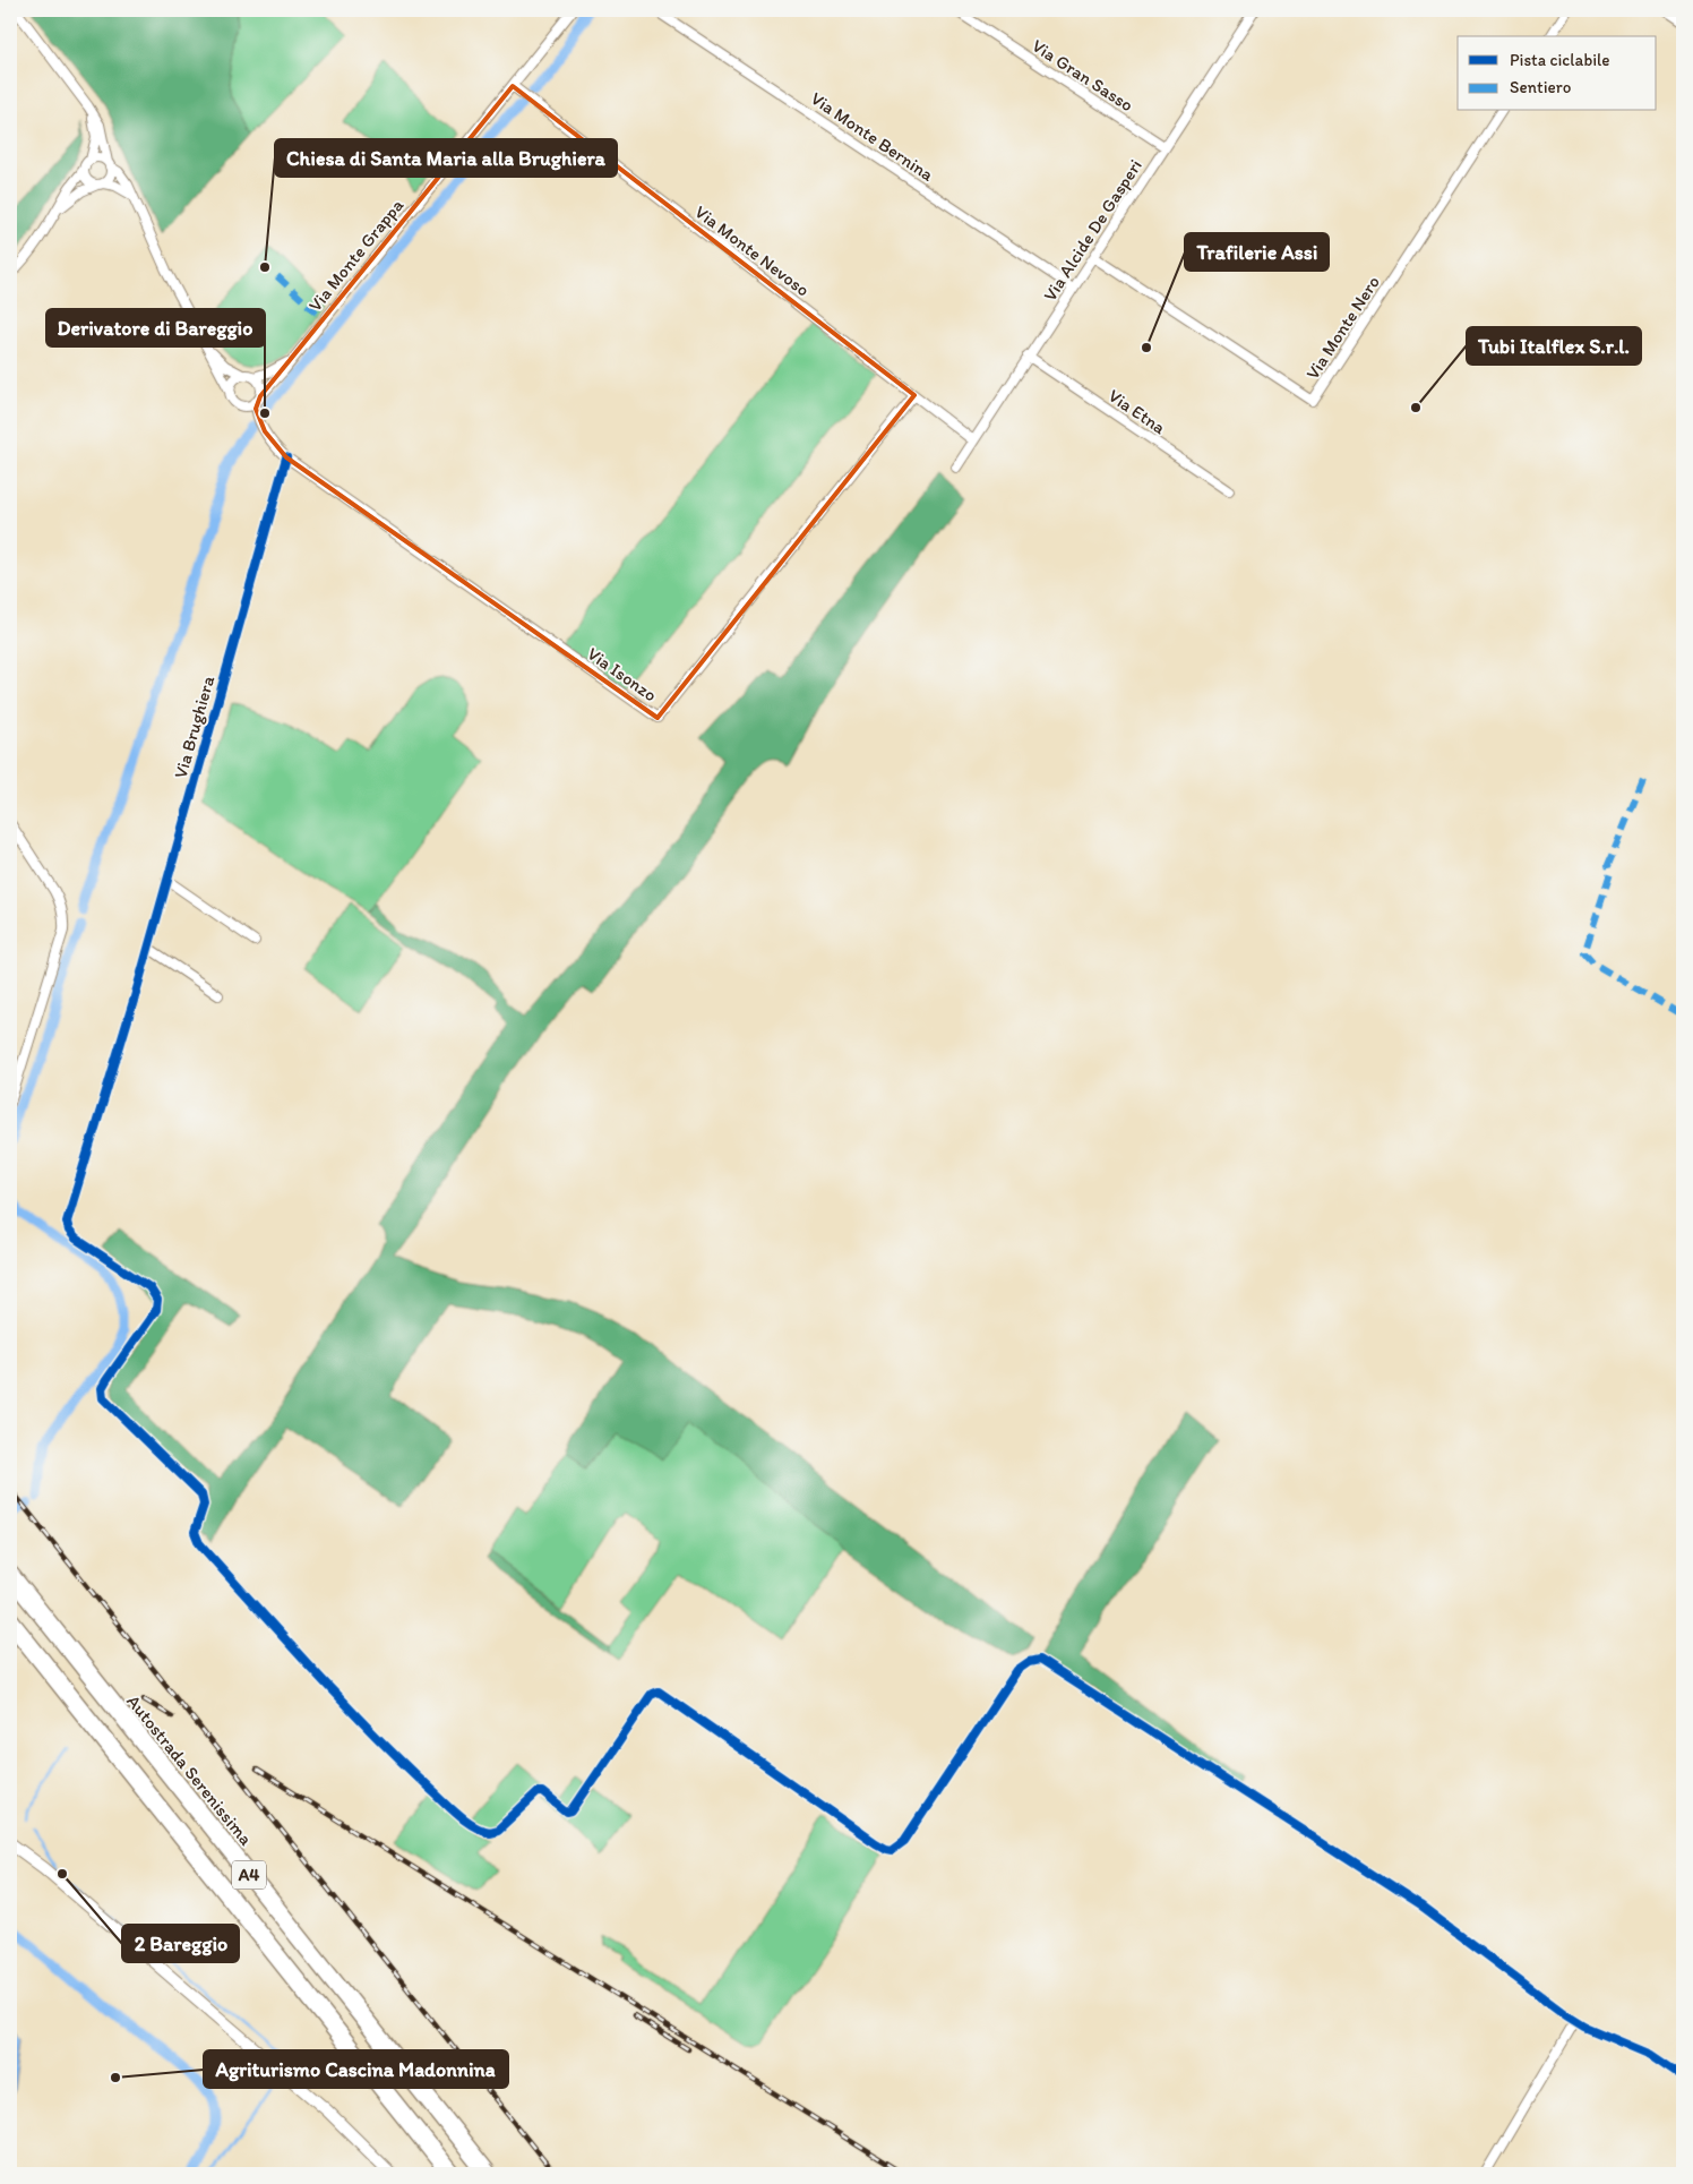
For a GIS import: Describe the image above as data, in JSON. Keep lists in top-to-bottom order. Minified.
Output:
{"streets":{"highway":["Autostrada Serenissima","A4"],"street":["Via Gran Sasso","Via Monte Bernina","Via Alcide De Gasperi","Via Monte Nevoso","Via Monte Grappa","Via Monte Nero","Via Etna","Via Isonzo","Via Brughiera"]},"crossings":[["Via Gran Sasso","Via Alcide De Gasperi"],["Via Monte Bernina","Via Alcide De Gasperi"],["Via Alcide De Gasperi","Via Monte Nevoso"],["Via Alcide De Gasperi","Via Monte Nero"],["Via Alcide De Gasperi","Via Etna"],["Via Monte Nevoso","Via Monte Grappa"],["Via Monte Nevoso","Via Isonzo"],["Via Isonzo","Via Brughiera"]],"places":["Chiesa di Santa Maria alla Brughiera","Trafilerie Assi","Tubi Italflex S.r.l.","Derivatore di Bareggio","2 Bareggio","Agriturismo Cascina Madonnina"],"legend":["Pista ciclabile","Sentiero"]}
